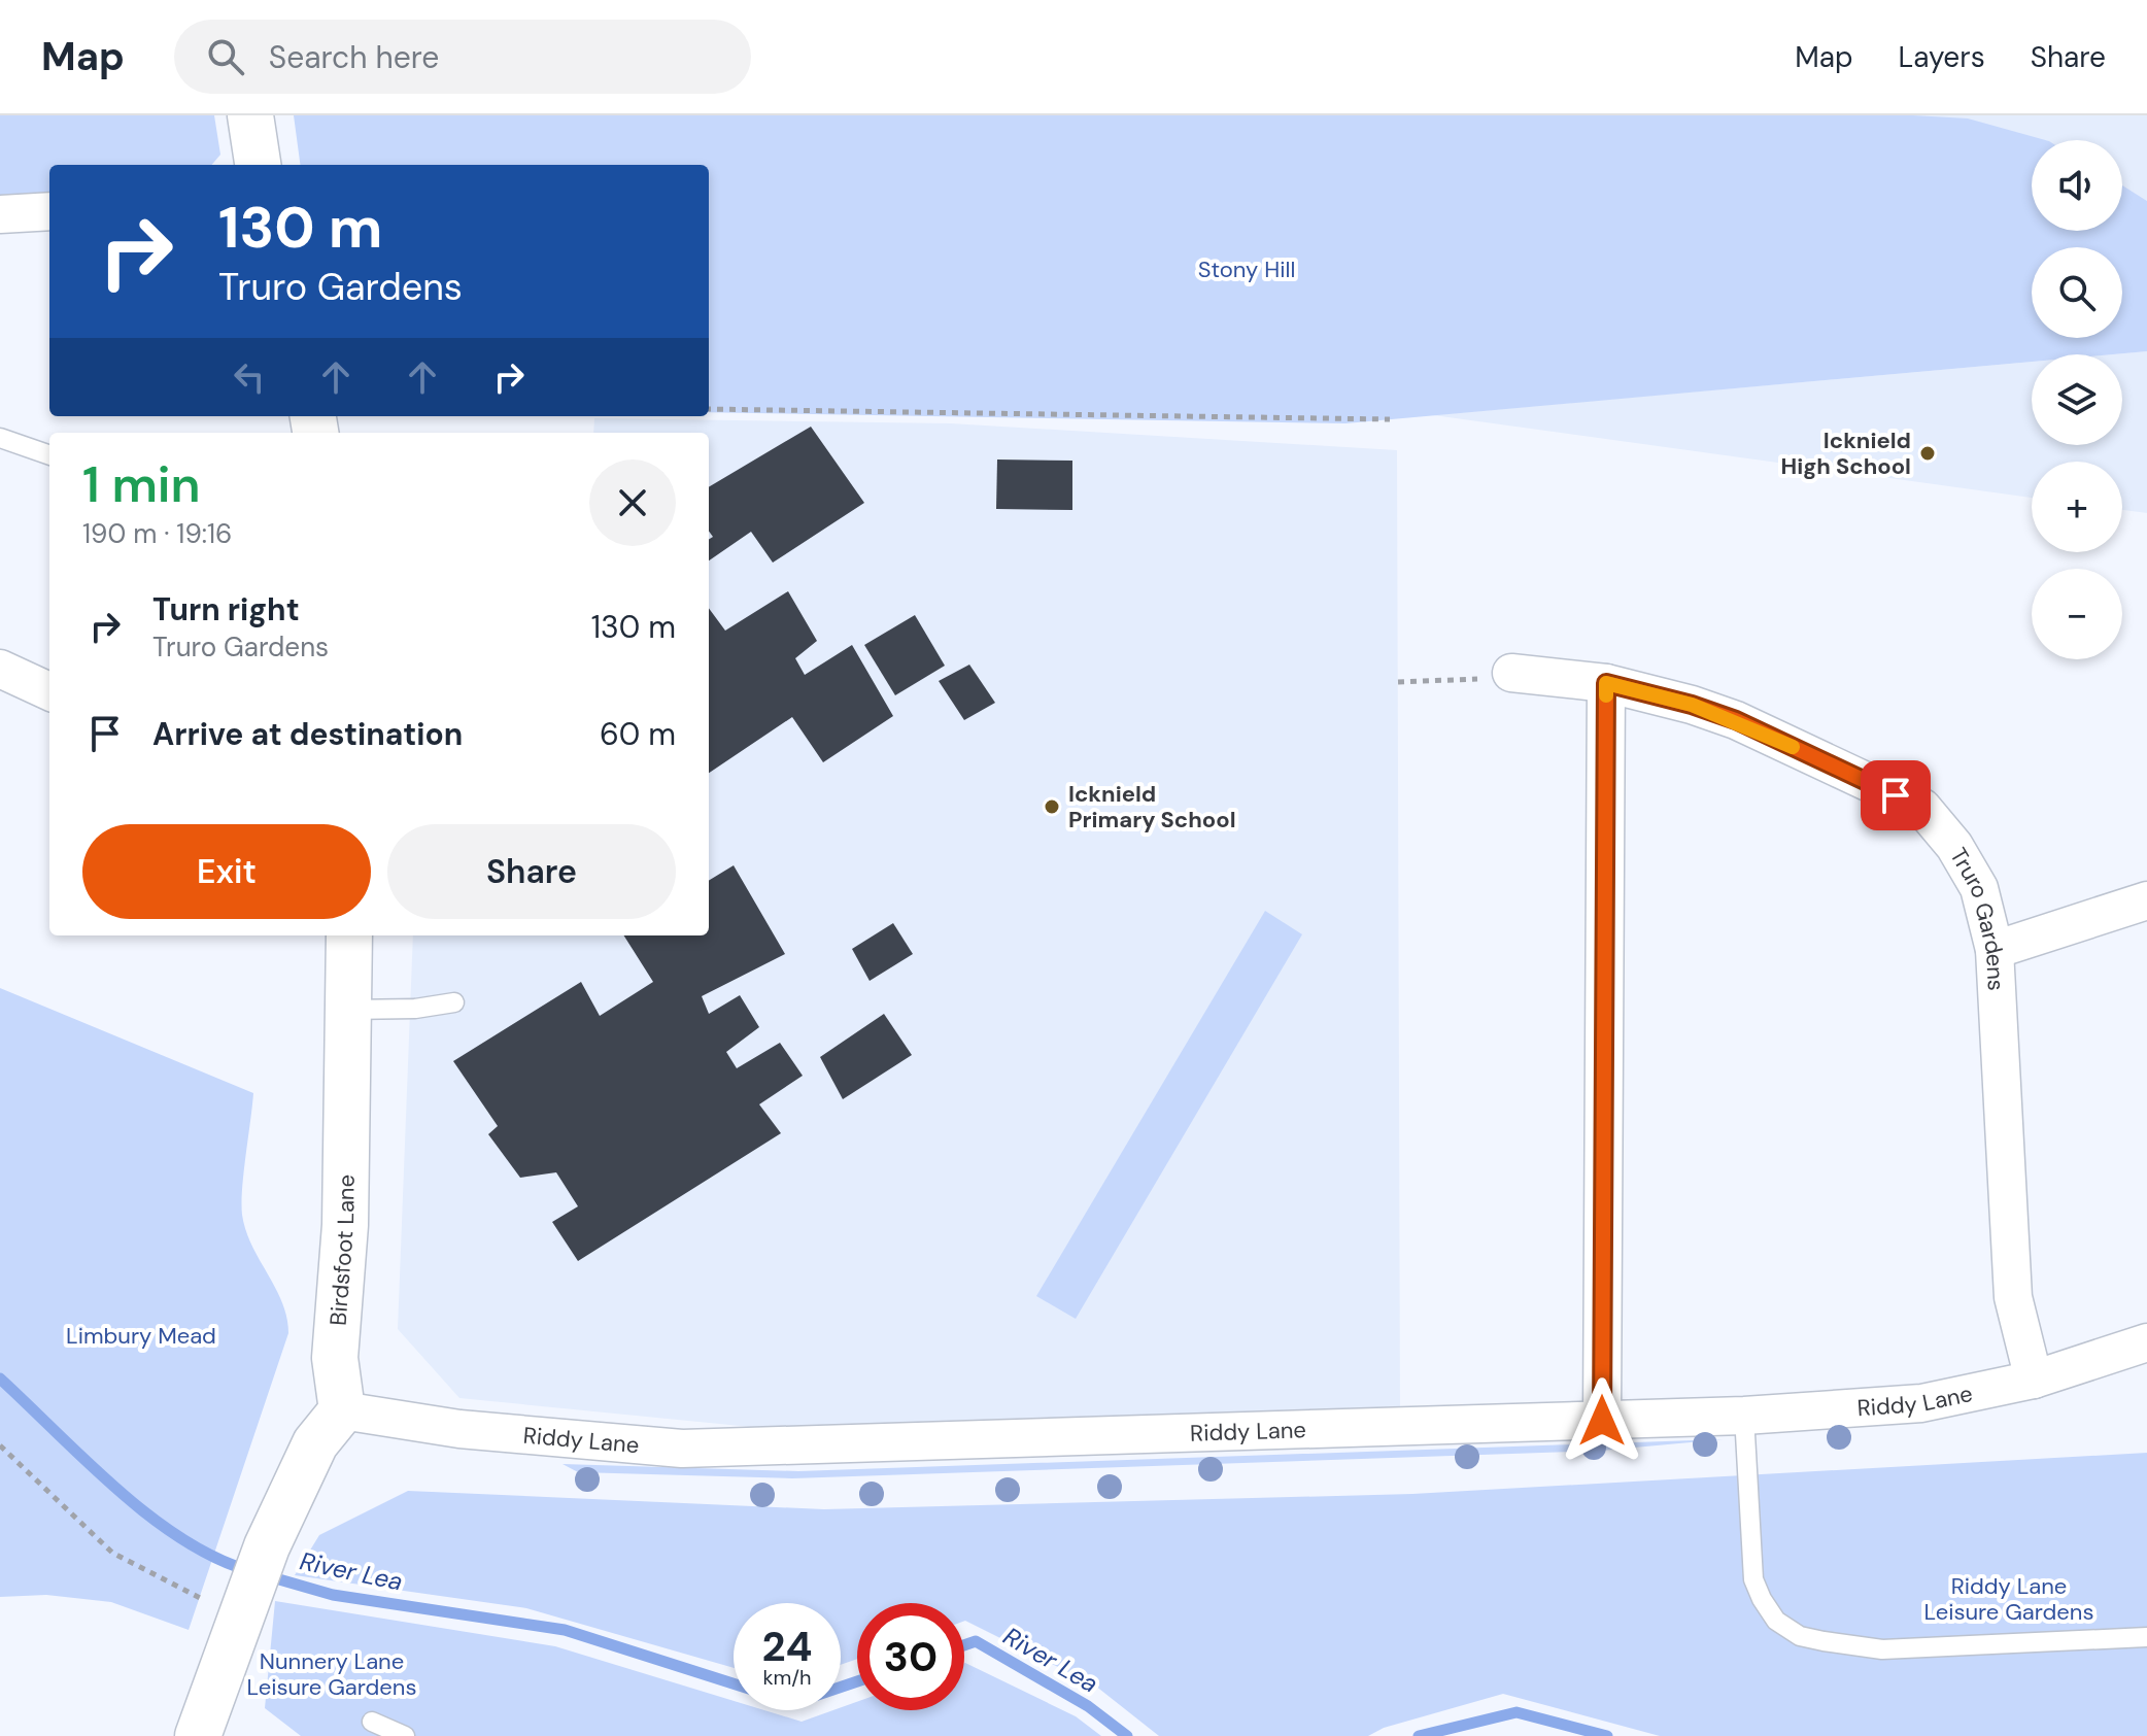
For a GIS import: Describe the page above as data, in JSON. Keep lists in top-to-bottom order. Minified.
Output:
{"streets":{"street":["Truro Gardens","Birdsfoot Lane","Riddy Lane"]},"crossings":[["Truro Gardens","Riddy Lane"],["Birdsfoot Lane","Riddy Lane"]],"water":["River Lea"],"parks":["Stony Hill","Limbury Mead","Riddy Lane Leisure Gardens","Nunnery Lane Leisure Gardens"],"places":["Icknield High School","Icknield Primary School"],"page":{"header":"Map","search":"Search here","nav":["Map","Layers","Share"],"map_buttons":["+","−"],"turn":["130 m","Truro Gardens"],"heading":["1 min","190 m · 19:16"],"list":[{"name":"Turn right","note":"Truro Gardens","value":"130 m"},{"name":"Arrive at destination","value":"60 m"}],"buttons":["Exit","Share"],"speed":"24 km/h","limit":"30"}}
